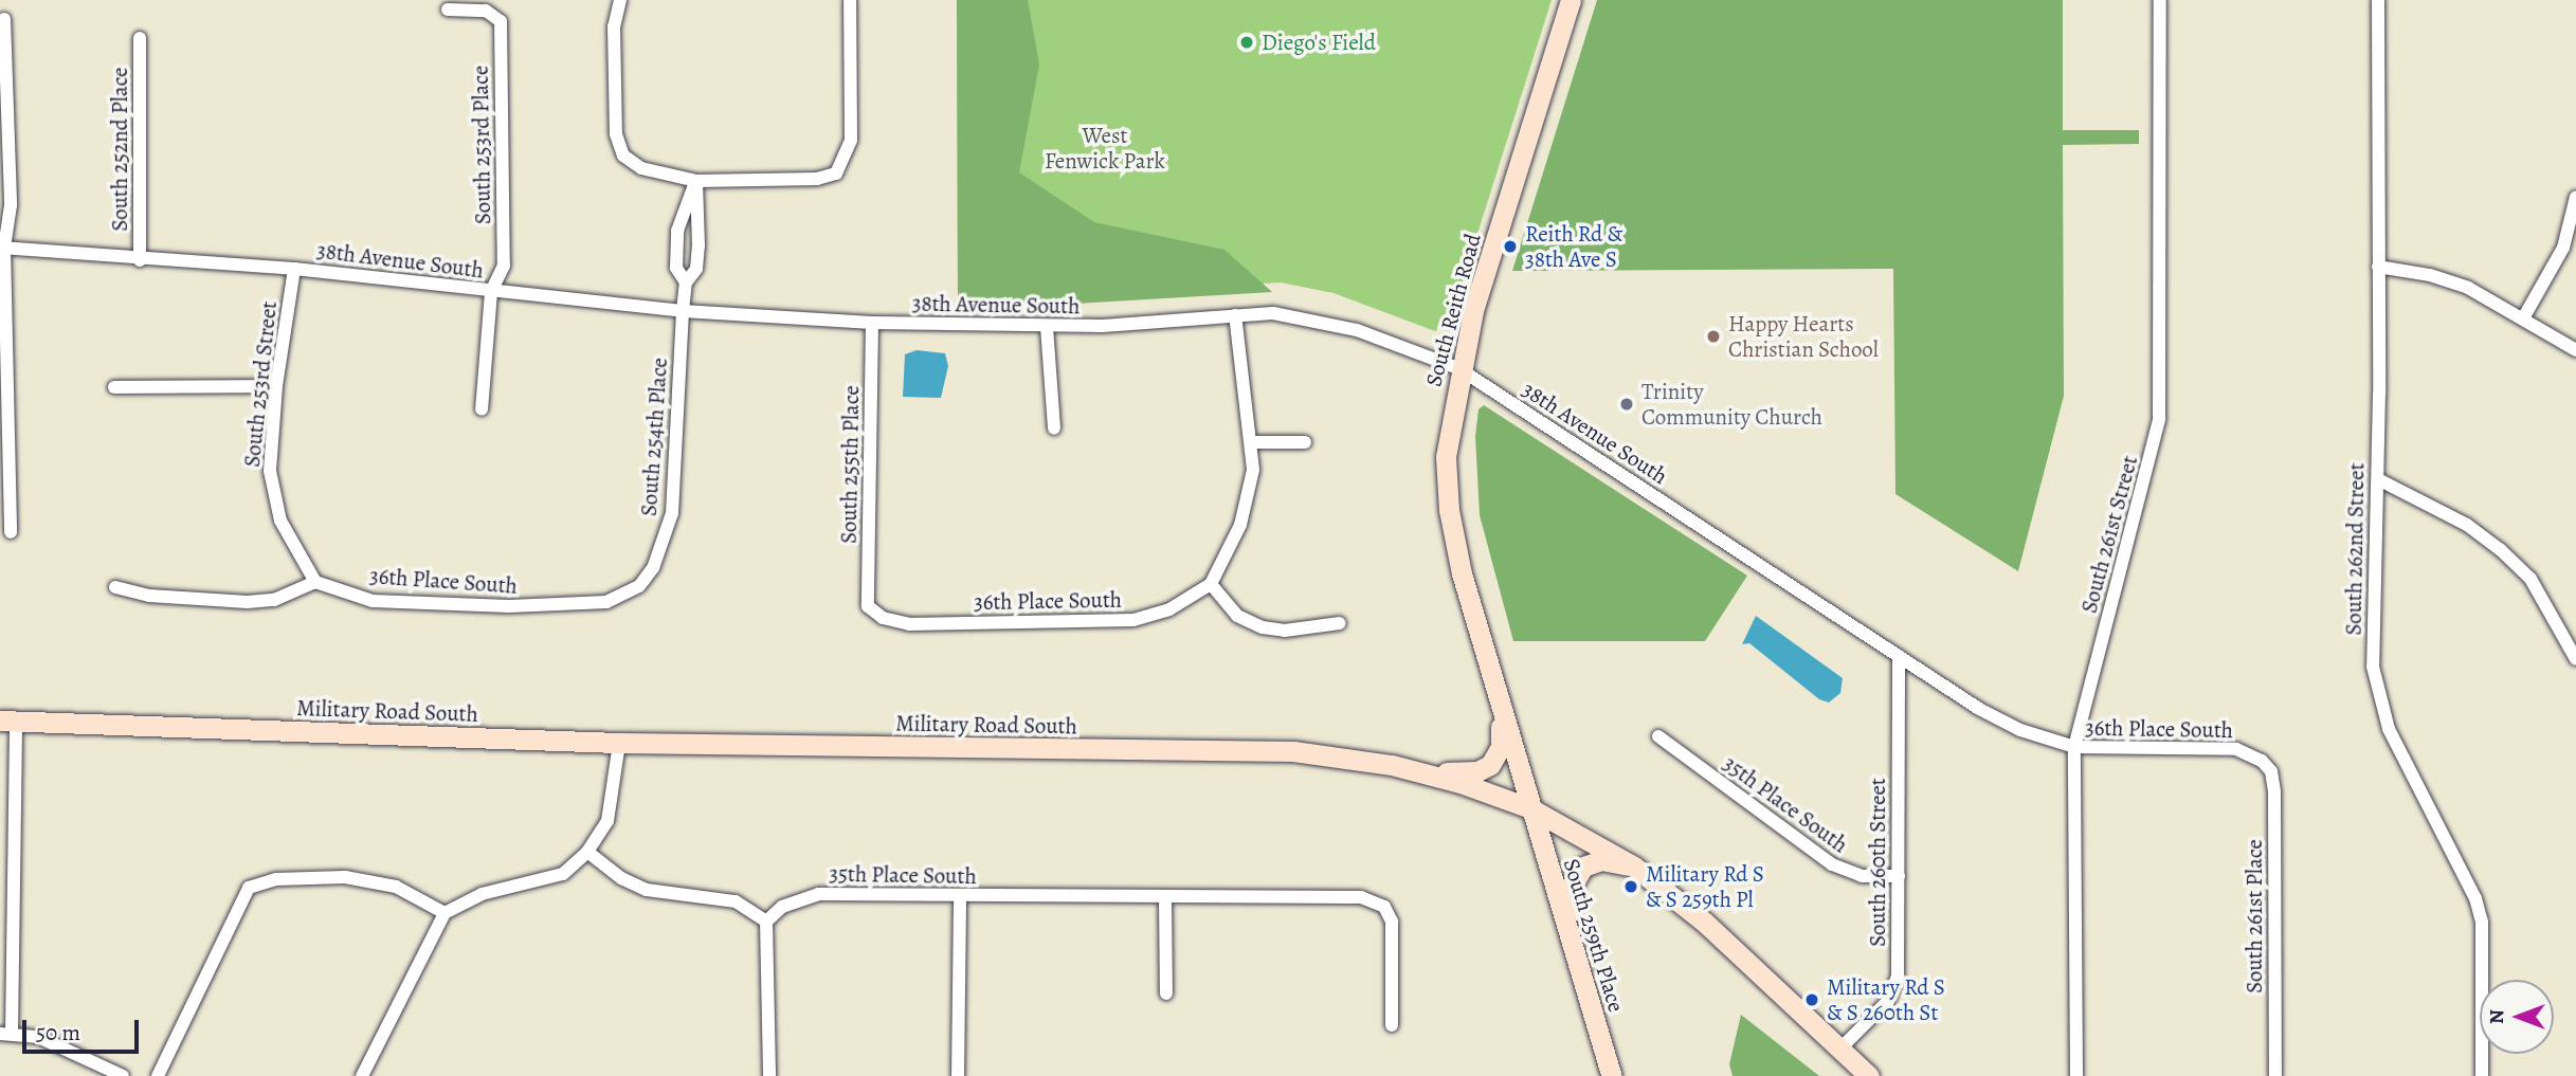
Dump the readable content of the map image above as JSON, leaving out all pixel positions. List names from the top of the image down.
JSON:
{
  "streets": {
    "main road": ["South Reith Road", "Military Road South", "South 259th Place"],
    "street": [
      "South 253rd Place",
      "South 252nd Place",
      "38th Avenue South",
      "South 253rd Street",
      "South 254th Place",
      "South 255th Place",
      "South 261st Street",
      "South 262nd Street",
      "36th Place South",
      "35th Place South",
      "South 260th Street",
      "South 261st Place"
    ]
  },
  "crossings": [
    ["South 253rd Place", "38th Avenue South"],
    ["South 252nd Place", "38th Avenue South"],
    ["38th Avenue South", "South Reith Road"],
    ["38th Avenue South", "South 253rd Street"],
    ["38th Avenue South", "South 254th Place"],
    ["38th Avenue South", "South 255th Place"],
    ["38th Avenue South", "36th Place South"],
    ["38th Avenue South", "South 260th Street"],
    ["South Reith Road", "Military Road South"],
    ["South Reith Road", "South 259th Place"],
    ["South 253rd Street", "36th Place South"],
    ["South 254th Place", "36th Place South"],
    ["South 255th Place", "36th Place South"],
    ["South 261st Street", "36th Place South"],
    ["36th Place South", "South 260th Street"],
    ["36th Place South", "South 261st Place"],
    ["Military Road South", "South 260th Street"],
    ["Military Road South", "South 259th Place"],
    ["35th Place South", "South 260th Street"]
  ],
  "parks": ["West Fenwick Park"],
  "places": [
    "Diego's Field",
    "Reith Rd & 38th Ave S",
    "Happy Hearts Christian School",
    "Trinity Community Church",
    "Military Rd S & S 259th Pl",
    "Military Rd S & S 260th St"
  ],
  "scale_bar": "50 m",
  "north": "left"
}
